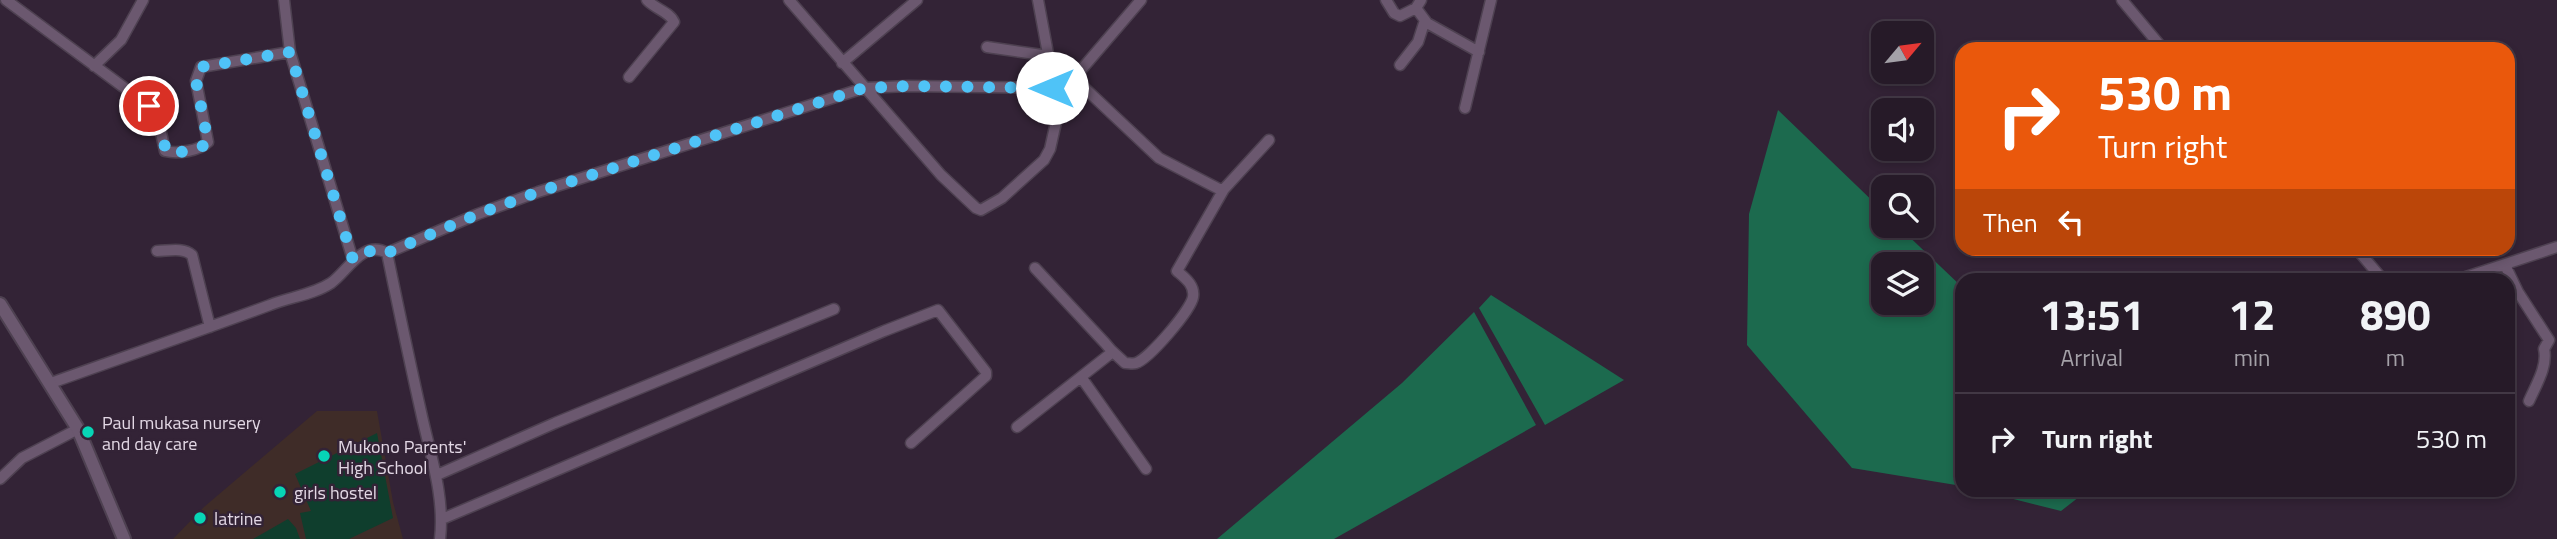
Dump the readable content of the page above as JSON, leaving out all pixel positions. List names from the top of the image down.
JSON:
{
  "places": [
    "Paul mukasa nursery and day care",
    "Mukono Parents' High School",
    "girls hostel",
    "latrine"
  ],
  "north": "top right",
  "page": {
    "turn": ["530 m", "Turn right"],
    "then": "Then",
    "eta": [
      "13:51",
      "Arrival",
      "12",
      "min",
      "890",
      "m"
    ],
    "list": [
      {
        "name": "Turn right",
        "value": "530 m"
      }
    ]
  }
}
